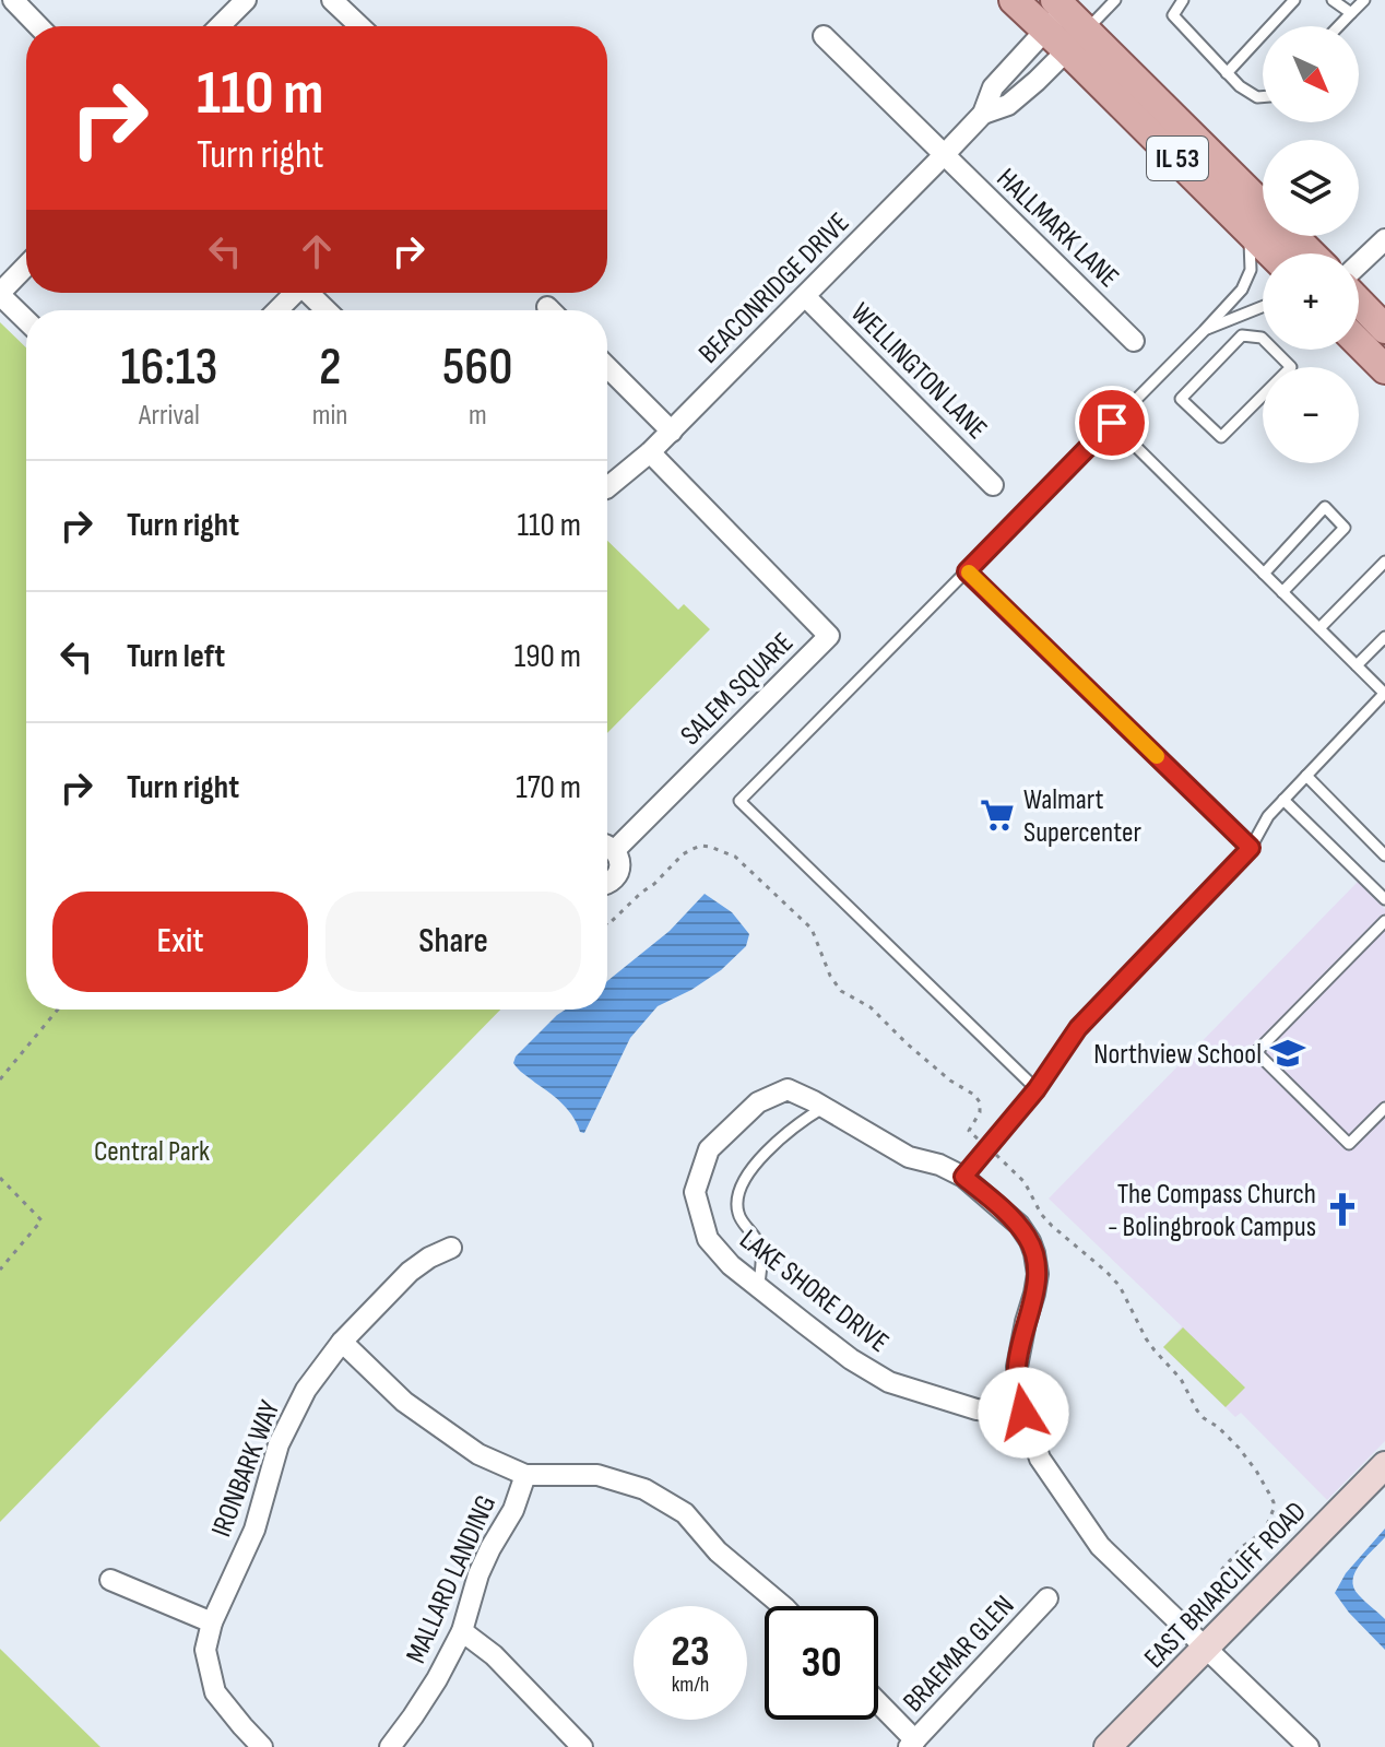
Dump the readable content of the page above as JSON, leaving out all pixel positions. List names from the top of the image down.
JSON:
{
  "streets": {
    "main road": ["IL 53"],
    "street": [
      "HALLMARK LANE",
      "BEACONRIDGE DRIVE",
      "WELLINGTON LANE",
      "SALEM SQUARE",
      "LAKE SHORE DRIVE",
      "IRONBARK WAY",
      "MALLARD LANDING",
      "EAST BRIARCLIFF ROAD",
      "BRAEMAR GLEN"
    ]
  },
  "crossings": [
    ["IL 53", "BEACONRIDGE DRIVE"],
    ["HALLMARK LANE", "BEACONRIDGE DRIVE"],
    ["BEACONRIDGE DRIVE", "WELLINGTON LANE"],
    ["BEACONRIDGE DRIVE", "SALEM SQUARE"],
    ["LAKE SHORE DRIVE", "EAST BRIARCLIFF ROAD"]
  ],
  "parks": ["Central Park"],
  "places": {
    "supermarket": ["Walmart Supercenter"],
    "school or university": ["Northview School"],
    "church": ["The Compass Church - Bolingbrook Campus"]
  },
  "north": "bottom right",
  "page": {
    "map_buttons": ["+", "−"],
    "turn": ["110 m", "Turn right"],
    "eta": [
      "16:13",
      "Arrival",
      "2",
      "min",
      "560",
      "m"
    ],
    "list": [
      {
        "name": "Turn right",
        "value": "110 m"
      },
      {
        "name": "Turn left",
        "value": "190 m"
      },
      {
        "name": "Turn right",
        "value": "170 m"
      }
    ],
    "buttons": ["Exit", "Share"],
    "speed": "23 km/h",
    "limit": "30"
  }
}
